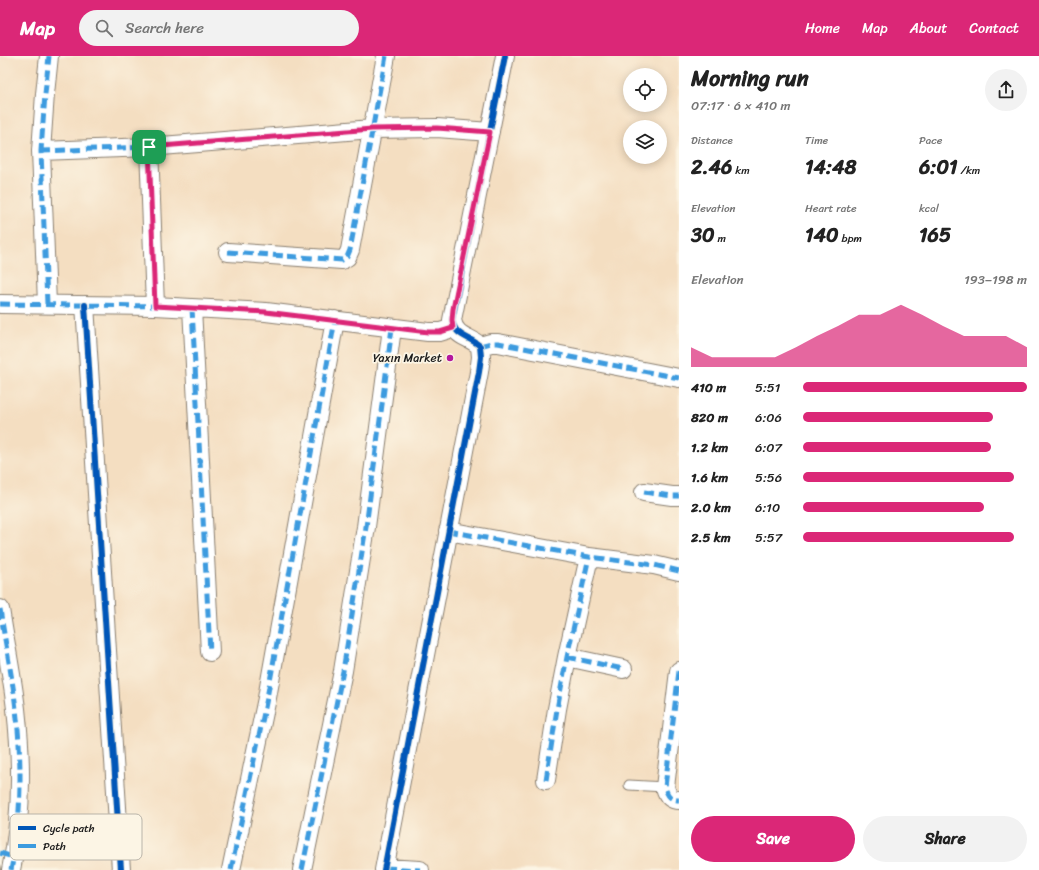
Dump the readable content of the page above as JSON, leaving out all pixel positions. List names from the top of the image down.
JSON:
{
  "places": ["Yaxın Market"],
  "legend": ["Cycle path", "Path"],
  "page": {
    "header": "Map",
    "search": "Search here",
    "nav": [
      "Home",
      "Map",
      "About",
      "Contact"
    ],
    "heading": ["Morning run", "07:17 · 6 × 410 m"],
    "stats": [
      ["Distance", "2.46 km"],
      ["Time", "14:48"],
      ["Pace", "6:01 /km"],
      ["Elevation", "30 m"],
      ["Heart rate", "140 bpm"],
      ["kcal", "165"]
    ],
    "chart": ["Elevation", "193–198 m"],
    "list": [
      {
        "name": "410 m",
        "note": "5:51"
      },
      {
        "name": "820 m",
        "note": "6:06"
      },
      {
        "name": "1.2 km",
        "note": "6:07"
      },
      {
        "name": "1.6 km",
        "note": "5:56"
      },
      {
        "name": "2.0 km",
        "note": "6:10"
      },
      {
        "name": "2.5 km",
        "note": "5:57"
      }
    ],
    "buttons": ["Save", "Share"]
  }
}
